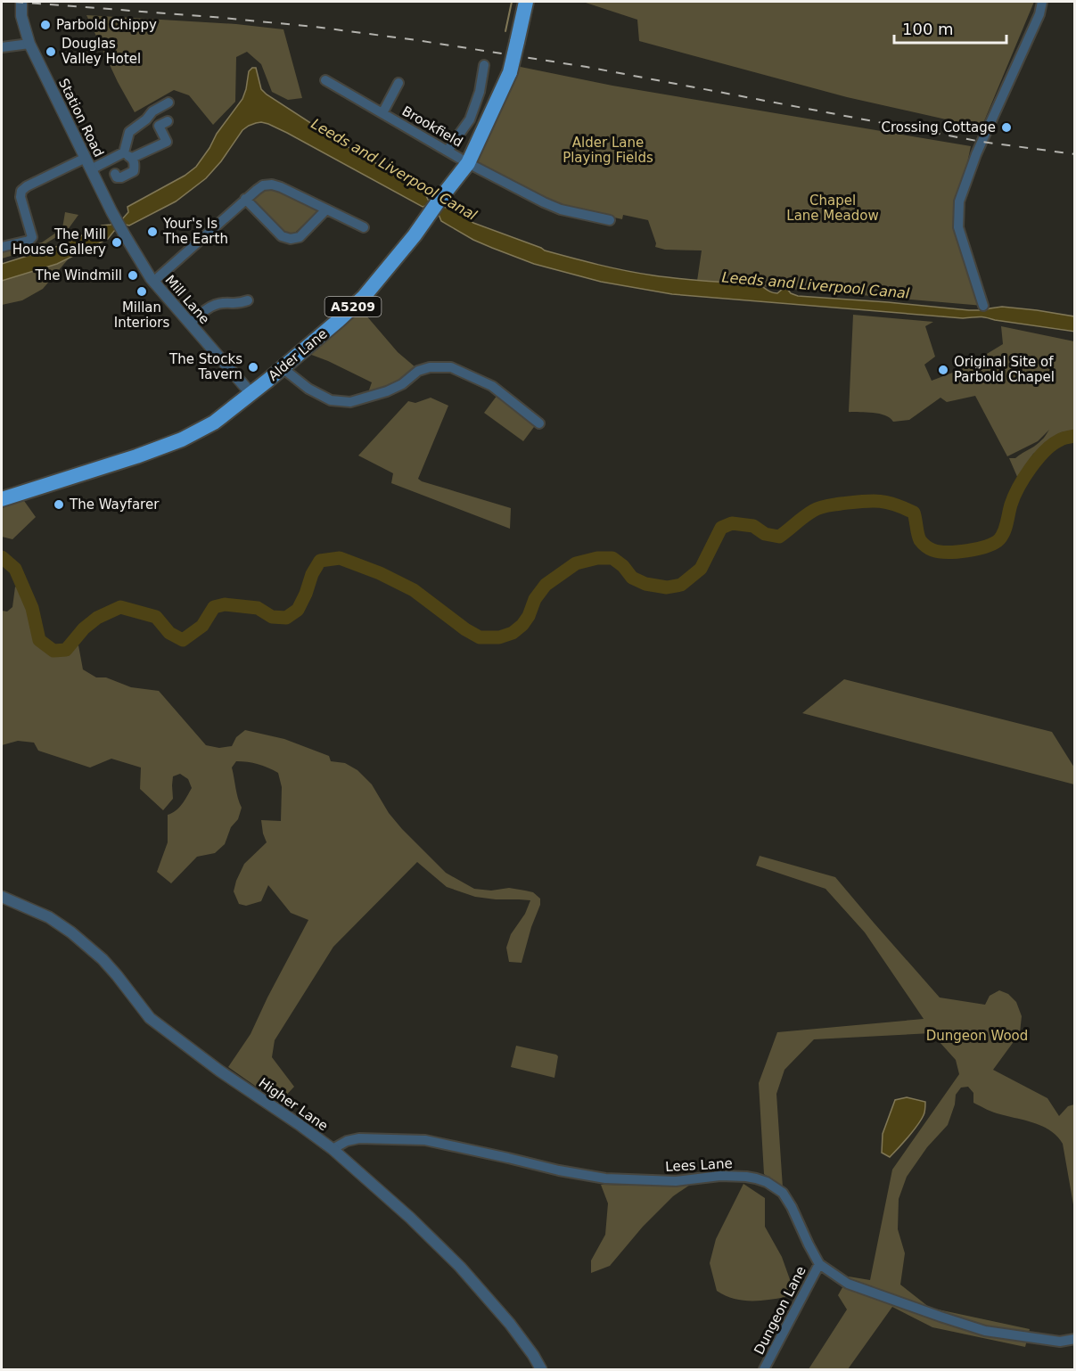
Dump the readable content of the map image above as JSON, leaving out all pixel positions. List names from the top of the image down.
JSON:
{
  "streets": {
    "highway": ["A5209", "Alder Lane"],
    "street": [
      "Station Road",
      "Brookfield",
      "Mill Lane",
      "Higher Lane",
      "Lees Lane",
      "Dungeon Lane"
    ]
  },
  "crossings": [
    ["Station Road", "Mill Lane"],
    ["Brookfield", "Alder Lane"],
    ["Mill Lane", "Alder Lane"],
    ["Higher Lane", "Lees Lane"],
    ["Lees Lane", "Dungeon Lane"]
  ],
  "water": ["Leeds and Liverpool Canal"],
  "parks": ["Alder Lane Playing Fields", "Chapel Lane Meadow", "Dungeon Wood"],
  "places": [
    "Parbold Chippy",
    "Douglas Valley Hotel",
    "Crossing Cottage",
    "Your's Is The Earth",
    "The Mill House Gallery",
    "The Windmill",
    "Millan Interiors",
    "The Stocks Tavern",
    "Original Site of Parbold Chapel",
    "The Wayfarer"
  ],
  "scale_bar": "100 m"
}
